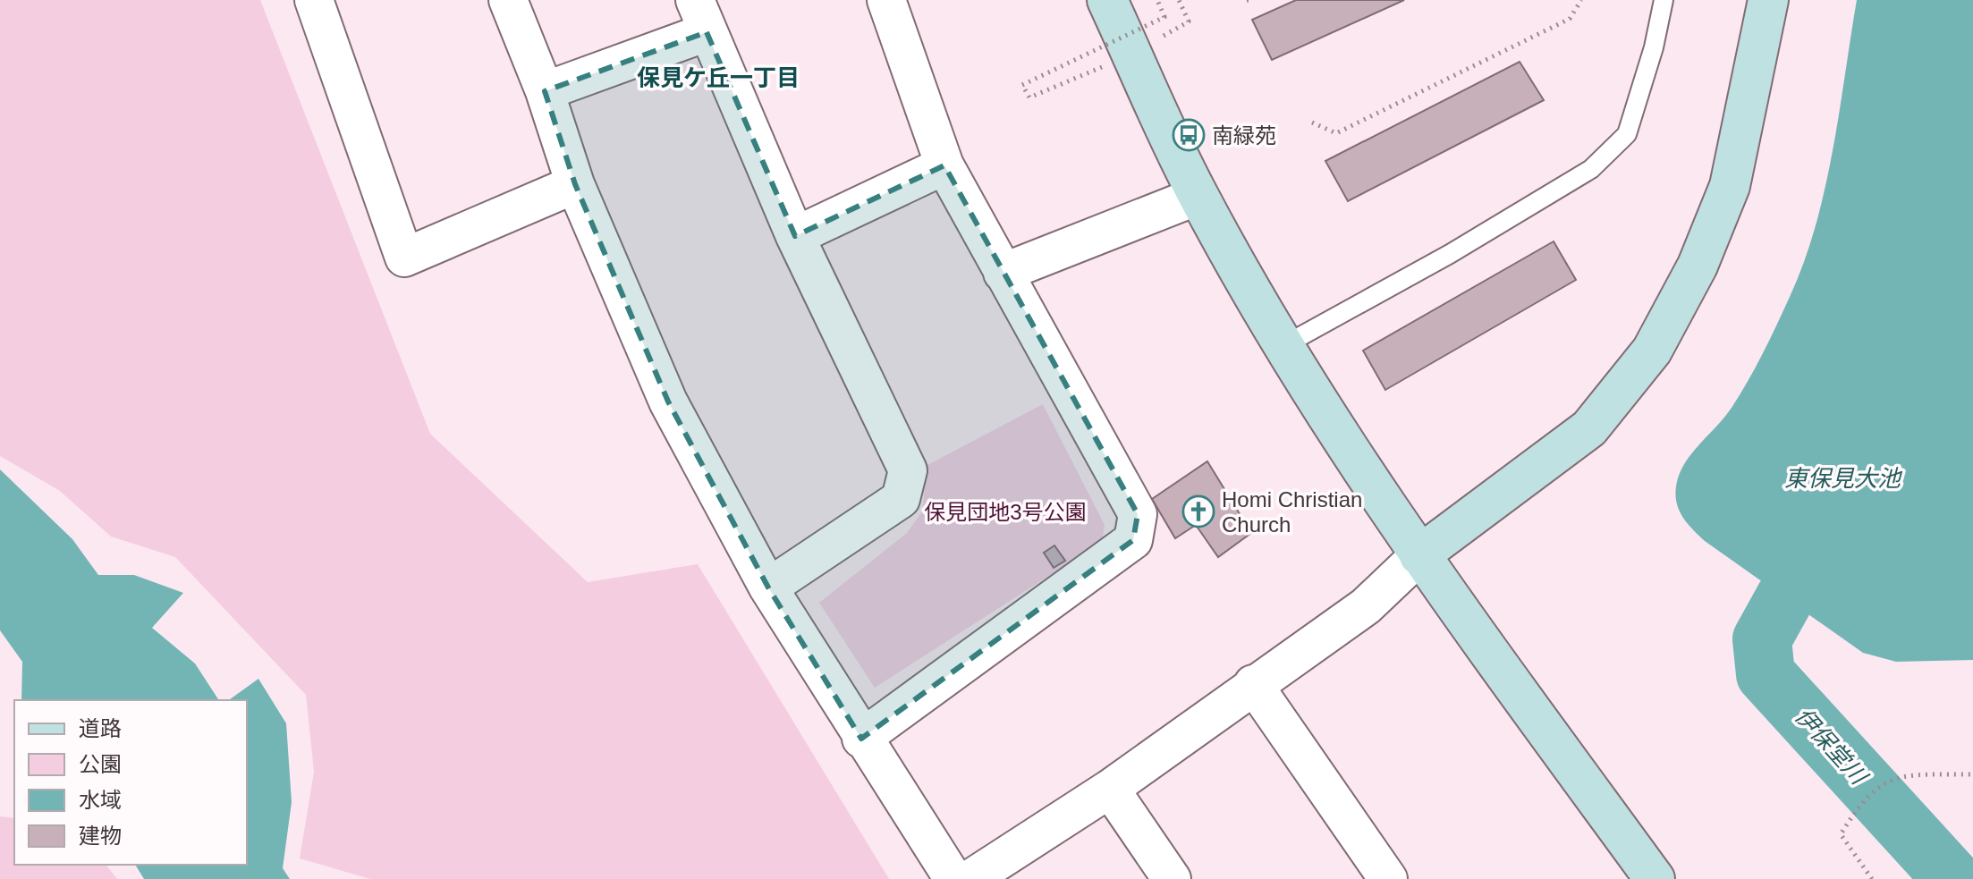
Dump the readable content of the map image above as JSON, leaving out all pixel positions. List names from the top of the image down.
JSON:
{
  "districts": ["保見ケ丘一丁目"],
  "water": ["東保見大池", "伊保堂川"],
  "parks": ["保見団地3号公園"],
  "places": {
    "bus stop": ["南緑苑"],
    "church": ["Homi Christian Church"]
  },
  "legend": [
    "道路",
    "公園",
    "水域",
    "建物"
  ]
}
